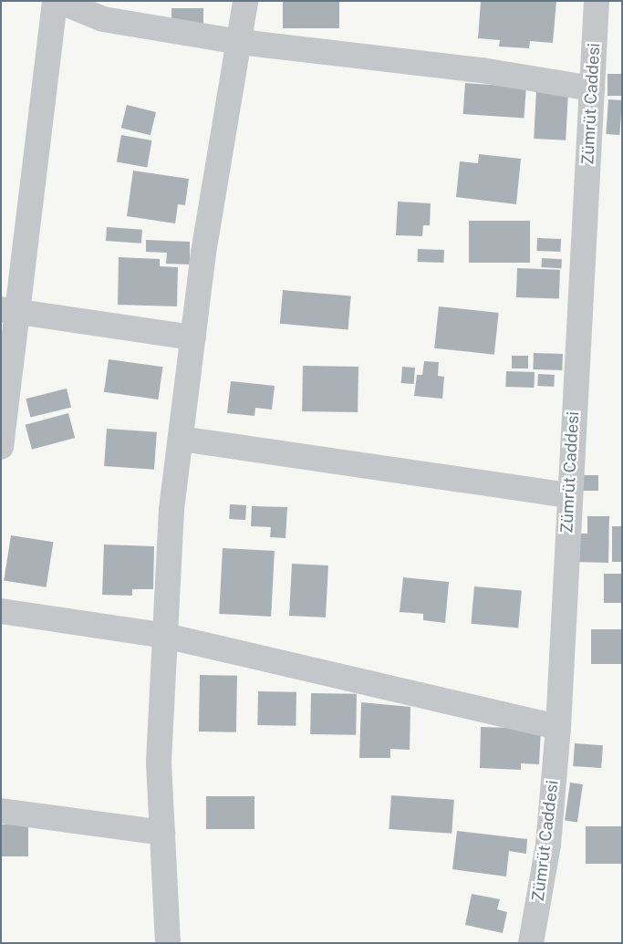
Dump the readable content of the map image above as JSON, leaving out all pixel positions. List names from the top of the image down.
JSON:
{
  "streets": {
    "street": ["Zümrüt Caddesi"]
  }
}
